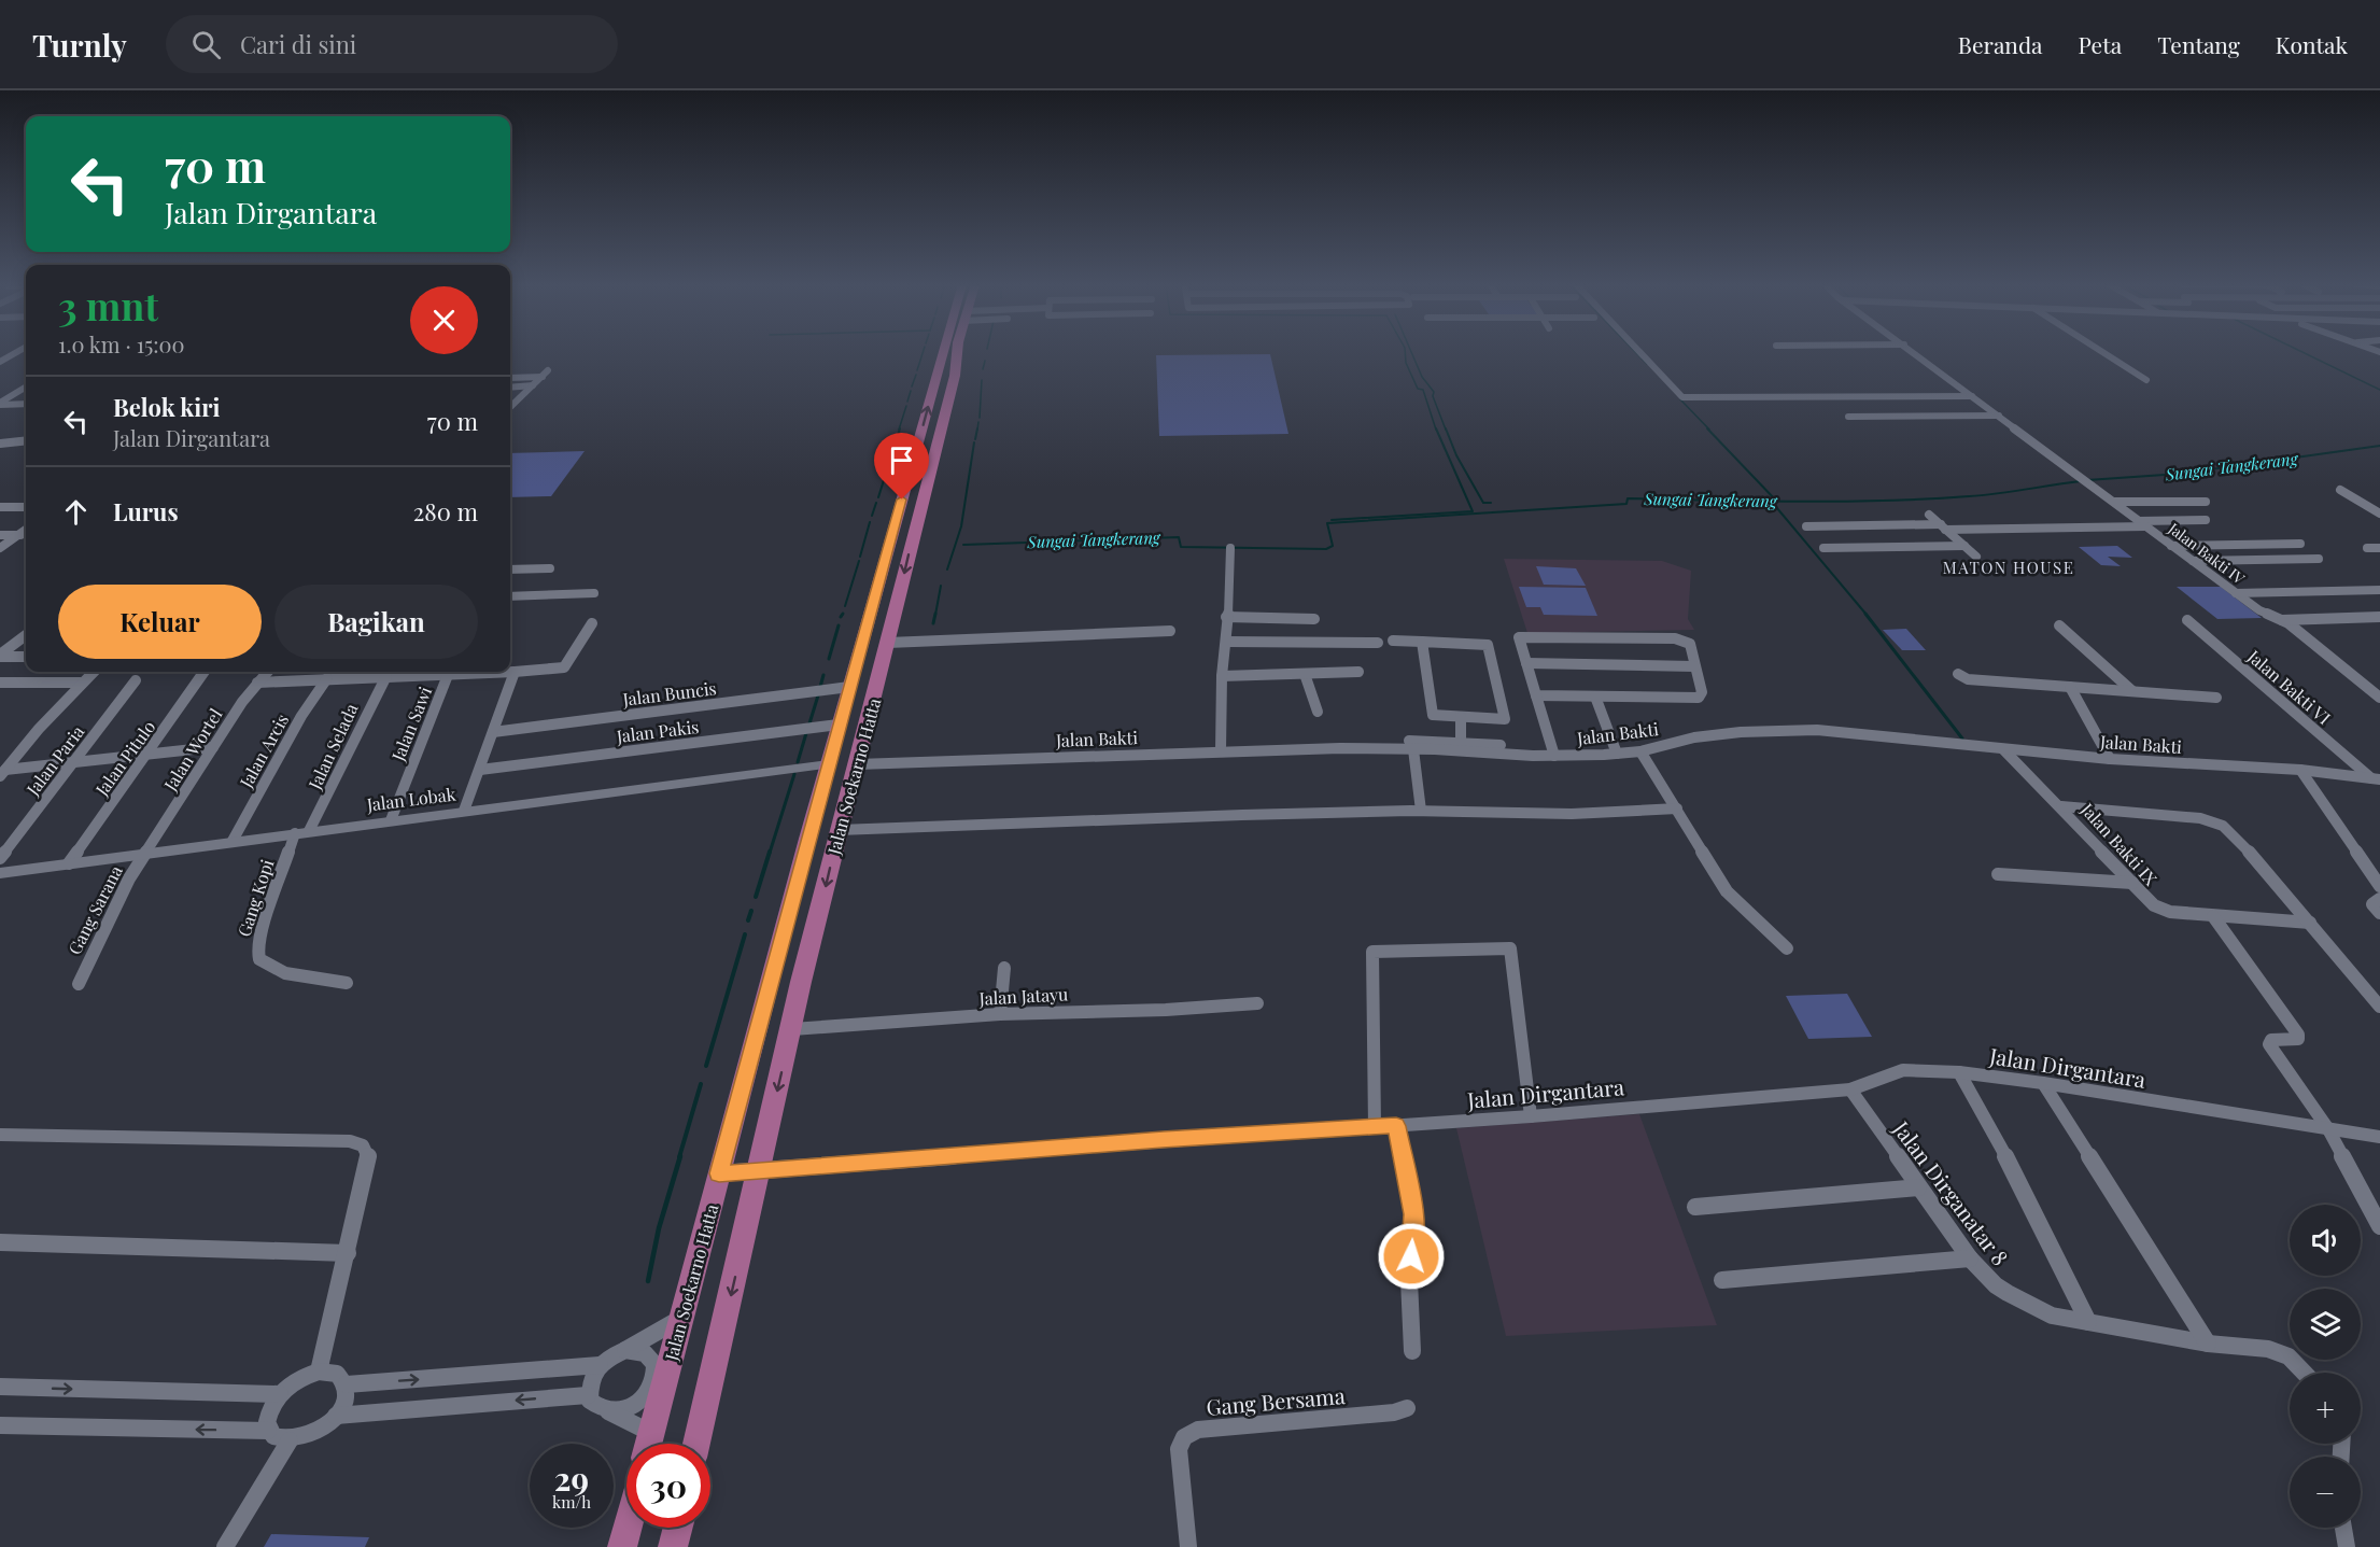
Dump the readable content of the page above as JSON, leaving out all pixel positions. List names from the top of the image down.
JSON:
{
  "streets": {
    "main road": ["Jalan Soekarno Hatta", "Jalan Lobak"],
    "street": [
      "Jalan Bakti IV",
      "Jalan Bakti VI",
      "Jalan Buncis",
      "Jalan Sawi",
      "Jalan Pakis",
      "Jalan Bakti",
      "Jalan Selada",
      "Jalan Wortel",
      "Jalan Arcis",
      "Jalan Pitulo",
      "Jalan Paria",
      "Jalan Bakti IX",
      "Gang Kopi",
      "Gang Sarana",
      "Jalan Jatayu",
      "Jalan Dirgantara",
      "Jalan Dirganatar 8",
      "Gang Bersama"
    ]
  },
  "crossings": [
    ["Jalan Bakti VI", "Jalan Bakti"],
    ["Jalan Buncis", "Jalan Soekarno Hatta"],
    ["Jalan Sawi", "Jalan Lobak"],
    ["Jalan Pakis", "Jalan Soekarno Hatta"],
    ["Jalan Bakti", "Jalan Soekarno Hatta"],
    ["Jalan Bakti", "Jalan Bakti IX"],
    ["Jalan Selada", "Jalan Lobak"],
    ["Jalan Selada", "Gang Kopi"],
    ["Jalan Wortel", "Jalan Lobak"],
    ["Jalan Wortel", "Gang Sarana"],
    ["Jalan Arcis", "Jalan Lobak"],
    ["Jalan Pitulo", "Jalan Lobak"],
    ["Jalan Soekarno Hatta", "Jalan Lobak"],
    ["Jalan Soekarno Hatta", "Jalan Jatayu"],
    ["Jalan Soekarno Hatta", "Jalan Dirgantara"],
    ["Jalan Lobak", "Gang Kopi"],
    ["Jalan Lobak", "Gang Sarana"],
    ["Jalan Dirgantara", "Jalan Dirganatar 8"]
  ],
  "districts": ["MATON HOUSE"],
  "water": ["Sungai Tangkerang"],
  "page": {
    "header": "Turnly",
    "search": "Cari di sini",
    "nav": [
      "Beranda",
      "Peta",
      "Tentang",
      "Kontak"
    ],
    "turn": ["70 m", "Jalan Dirgantara"],
    "heading": ["3 mnt", "1.0 km · 15:00"],
    "list": [
      {
        "name": "Belok kiri",
        "note": "Jalan Dirgantara",
        "value": "70 m"
      },
      {
        "name": "Lurus",
        "value": "280 m"
      }
    ],
    "buttons": ["Keluar", "Bagikan"],
    "map_buttons": ["+", "−"],
    "speed": "29 km/h",
    "limit": "30"
  }
}
